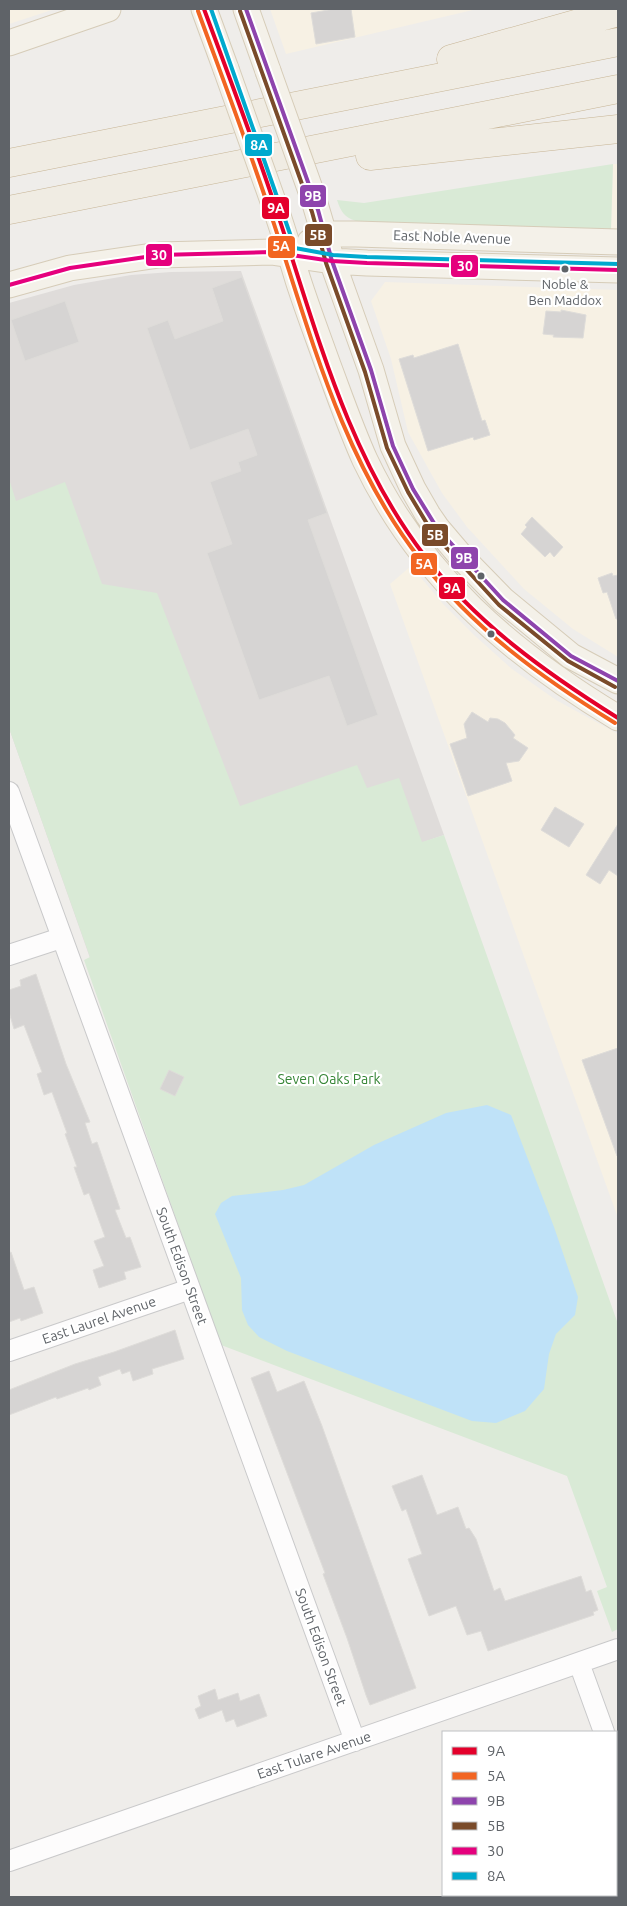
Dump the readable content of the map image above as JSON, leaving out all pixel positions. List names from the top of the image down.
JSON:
{
  "streets": {
    "main road": ["East Noble Avenue"],
    "street": ["South Edison Street", "East Laurel Avenue", "East Tulare Avenue"]
  },
  "crossings": [
    ["South Edison Street", "East Laurel Avenue"],
    ["South Edison Street", "East Tulare Avenue"]
  ],
  "parks": ["Seven Oaks Park"],
  "places": ["Noble & Ben Maddox"],
  "lines": [
    "transit line 9A",
    "transit line 9B",
    "transit line 8A",
    "transit line 5A",
    "transit line 5B",
    "transit line 30"
  ],
  "legend": [
    "9A",
    "5A",
    "9B",
    "5B",
    "30",
    "8A"
  ]
}
